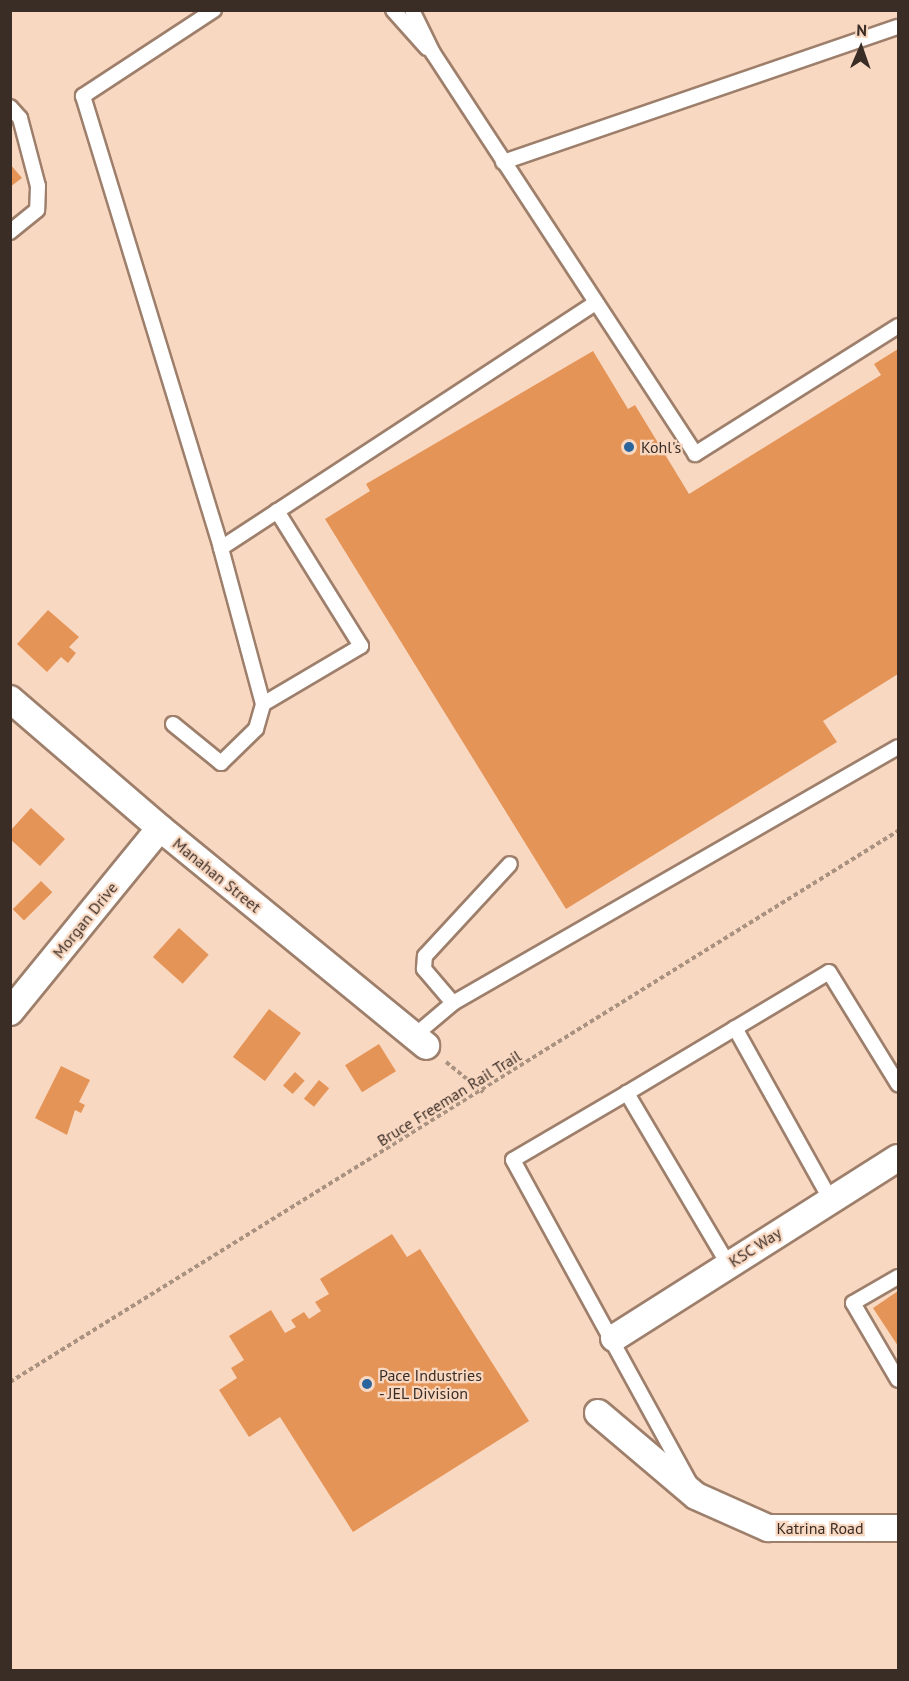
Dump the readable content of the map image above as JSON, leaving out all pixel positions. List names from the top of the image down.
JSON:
{
  "streets": {
    "street": [
      "Manahan Street",
      "Morgan Drive",
      "KSC Way",
      "Katrina Road"
    ],
    "path": ["Bruce Freeman Rail Trail"]
  },
  "crossings": [
    ["Manahan Street", "Morgan Drive"]
  ],
  "places": ["Kohl's", "Pace Industries - JEL Division"],
  "north": "top"
}
